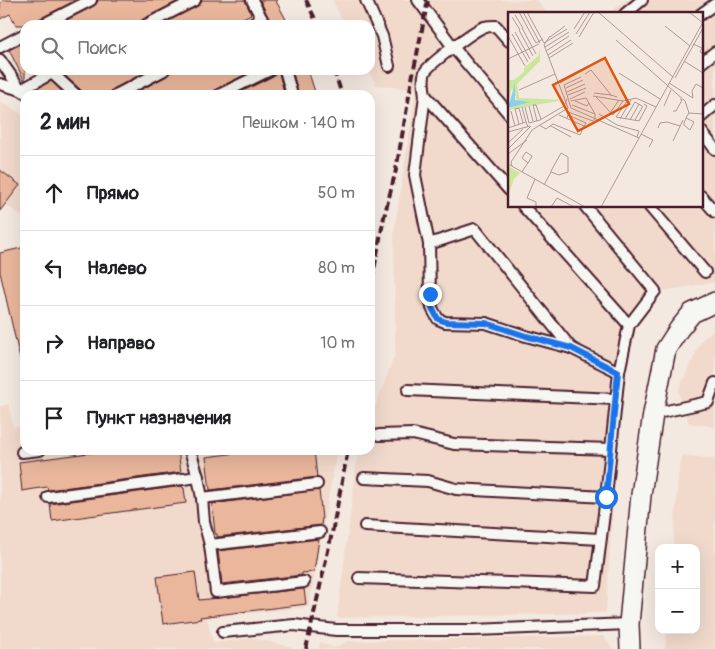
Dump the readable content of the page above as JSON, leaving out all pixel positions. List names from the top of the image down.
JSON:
{
  "page": {
    "search": "Поиск",
    "heading": ["2 мин", "Пешком · 140 m"],
    "list": [
      ["Прямо", "50 m"],
      ["Налево", "80 m"],
      ["Направо", "10 m"],
      "Пункт назначения"
    ],
    "map_buttons": ["+", "−"]
  }
}
